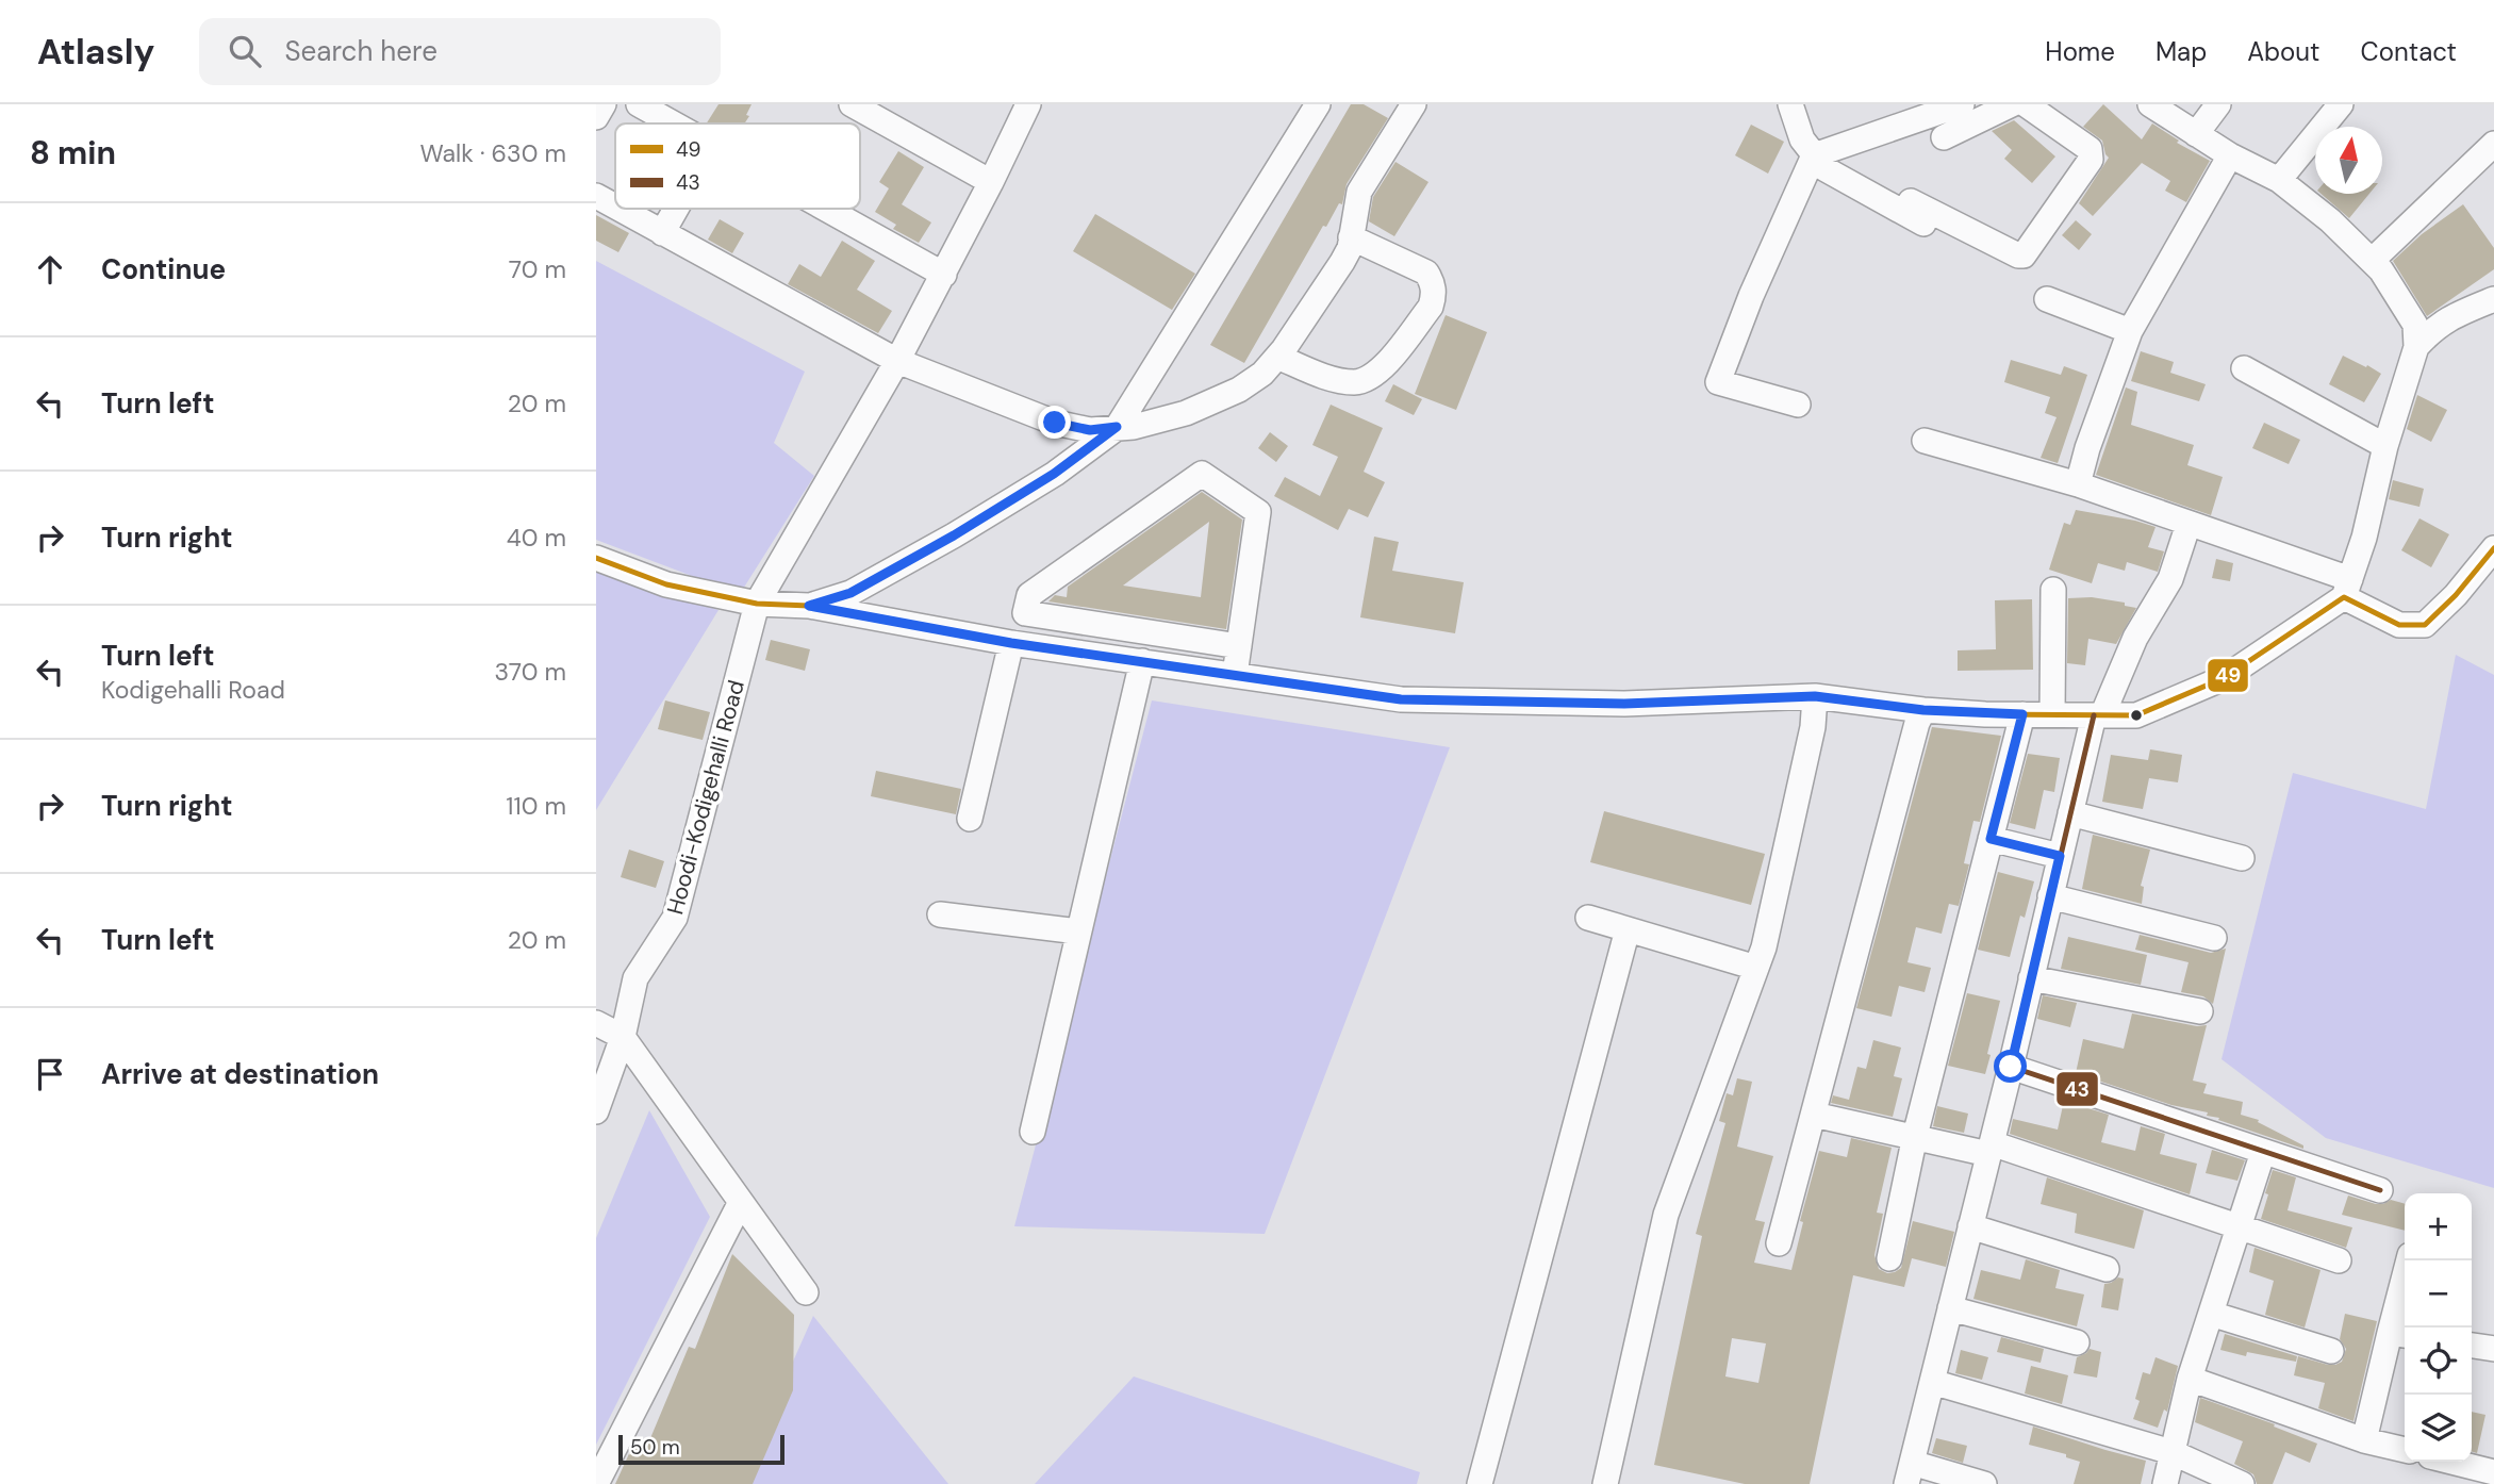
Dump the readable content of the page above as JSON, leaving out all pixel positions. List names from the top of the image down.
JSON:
{
  "streets": {
    "street": ["Hoodi-Kodigehalli Road"]
  },
  "lines": ["transit line 49", "transit line 43"],
  "legend": ["49", "43"],
  "scale_bar": "50 m",
  "north": "top",
  "page": {
    "header": "Atlasly",
    "search": "Search here",
    "nav": [
      "Home",
      "Map",
      "About",
      "Contact"
    ],
    "heading": ["8 min", "Walk · 630 m"],
    "list": [
      ["Continue", "70 m"],
      ["Turn left", "20 m"],
      ["Turn right", "40 m"],
      ["Turn left", "Kodigehalli Road", "370 m"],
      ["Turn right", "110 m"],
      ["Turn left", "20 m"],
      "Arrive at destination"
    ],
    "map_buttons": ["+", "−"],
    "scale": "50 m"
  }
}
